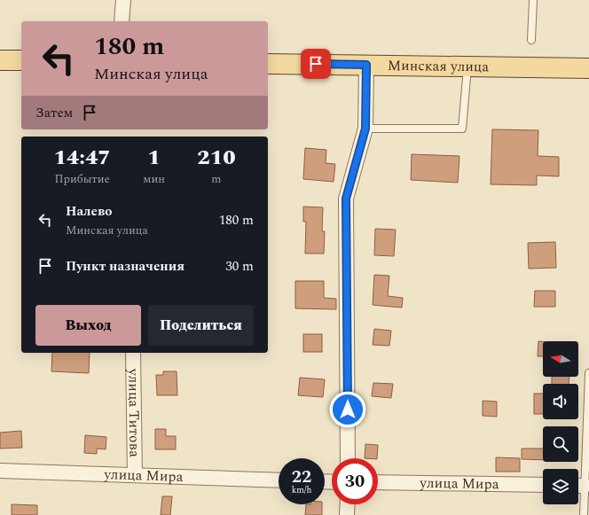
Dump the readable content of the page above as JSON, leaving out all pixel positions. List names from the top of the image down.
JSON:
{
  "streets": {
    "main road": ["Минская улица"],
    "street": ["улица Титова", "улица Мира"]
  },
  "crossings": [
    ["улица Титова", "улица Мира"]
  ],
  "north": "left",
  "page": {
    "turn": ["180 m", "Минская улица"],
    "then": "Затем",
    "eta": [
      "14:47",
      "Прибытие",
      "1",
      "мин",
      "210",
      "m"
    ],
    "list": [
      {
        "name": "Налево",
        "note": "Минская улица",
        "value": "180 m"
      },
      {
        "name": "Пункт назначения",
        "value": "30 m"
      }
    ],
    "buttons": ["Выход", "Поделиться"],
    "speed": "22 km/h",
    "limit": "30"
  }
}
